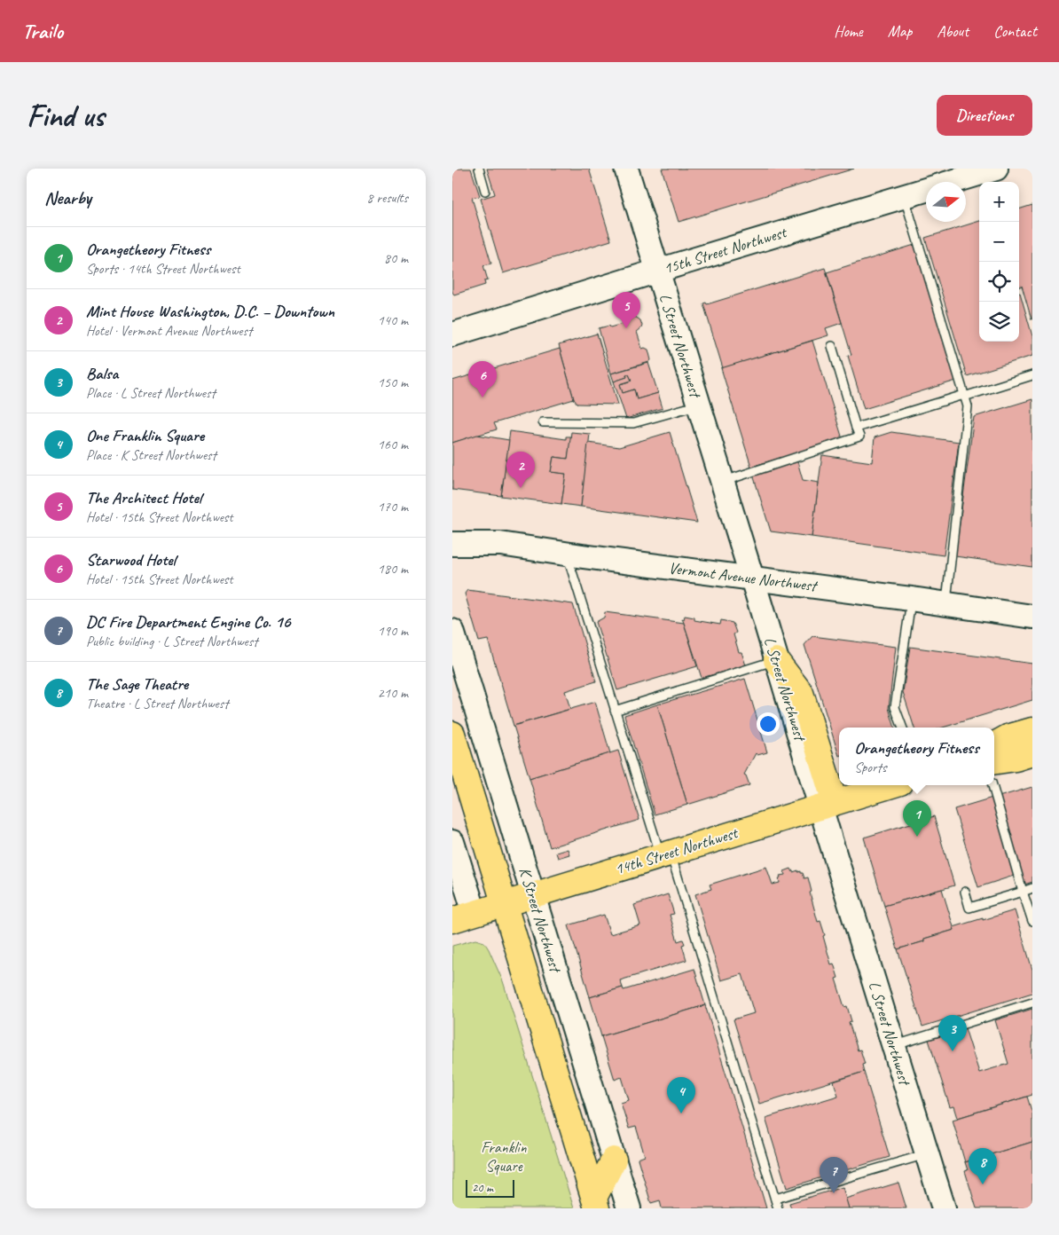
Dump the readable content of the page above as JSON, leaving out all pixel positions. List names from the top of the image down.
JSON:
{
  "streets": {
    "main road": [
      "15th Street Northwest",
      "L Street Northwest",
      "Vermont Avenue Northwest",
      "14th Street Northwest",
      "K Street Northwest"
    ]
  },
  "crossings": [
    ["15th Street Northwest", "L Street Northwest"],
    ["L Street Northwest", "Vermont Avenue Northwest"],
    ["L Street Northwest", "14th Street Northwest"],
    ["14th Street Northwest", "K Street Northwest"]
  ],
  "parks": ["Franklin Square"],
  "scale_bar": "20 m",
  "north": "right",
  "page": {
    "header": "Trailo",
    "nav": [
      "Home",
      "Map",
      "About",
      "Contact"
    ],
    "buttons": "Directions",
    "title": "Find us",
    "heading": ["Nearby", "8 results"],
    "map_buttons": ["+", "−"],
    "list": [
      {
        "mark": "1",
        "name": "Orangetheory Fitness",
        "note": "Sports · 14th Street Northwest",
        "value": "80 m"
      },
      {
        "mark": "2",
        "name": "Mint House Washington, D.C. – Downtown",
        "note": "Hotel · Vermont Avenue Northwest",
        "value": "140 m"
      },
      {
        "mark": "3",
        "name": "Balsa",
        "note": "Place · L Street Northwest",
        "value": "150 m"
      },
      {
        "mark": "4",
        "name": "One Franklin Square",
        "note": "Place · K Street Northwest",
        "value": "160 m"
      },
      {
        "mark": "5",
        "name": "The Architect Hotel",
        "note": "Hotel · 15th Street Northwest",
        "value": "170 m"
      },
      {
        "mark": "6",
        "name": "Starwood Hotel",
        "note": "Hotel · 15th Street Northwest",
        "value": "180 m"
      },
      {
        "mark": "7",
        "name": "DC Fire Department Engine Co. 16",
        "note": "Public building · L Street Northwest",
        "value": "190 m"
      },
      {
        "mark": "8",
        "name": "The Sage Theatre",
        "note": "Theatre · L Street Northwest",
        "value": "210 m"
      }
    ],
    "pins": [
      "5",
      "6",
      "2",
      "1",
      "3",
      "4",
      "8",
      "7"
    ],
    "popup": ["Orangetheory Fitness", "Sports"],
    "scale": "20 m"
  }
}
